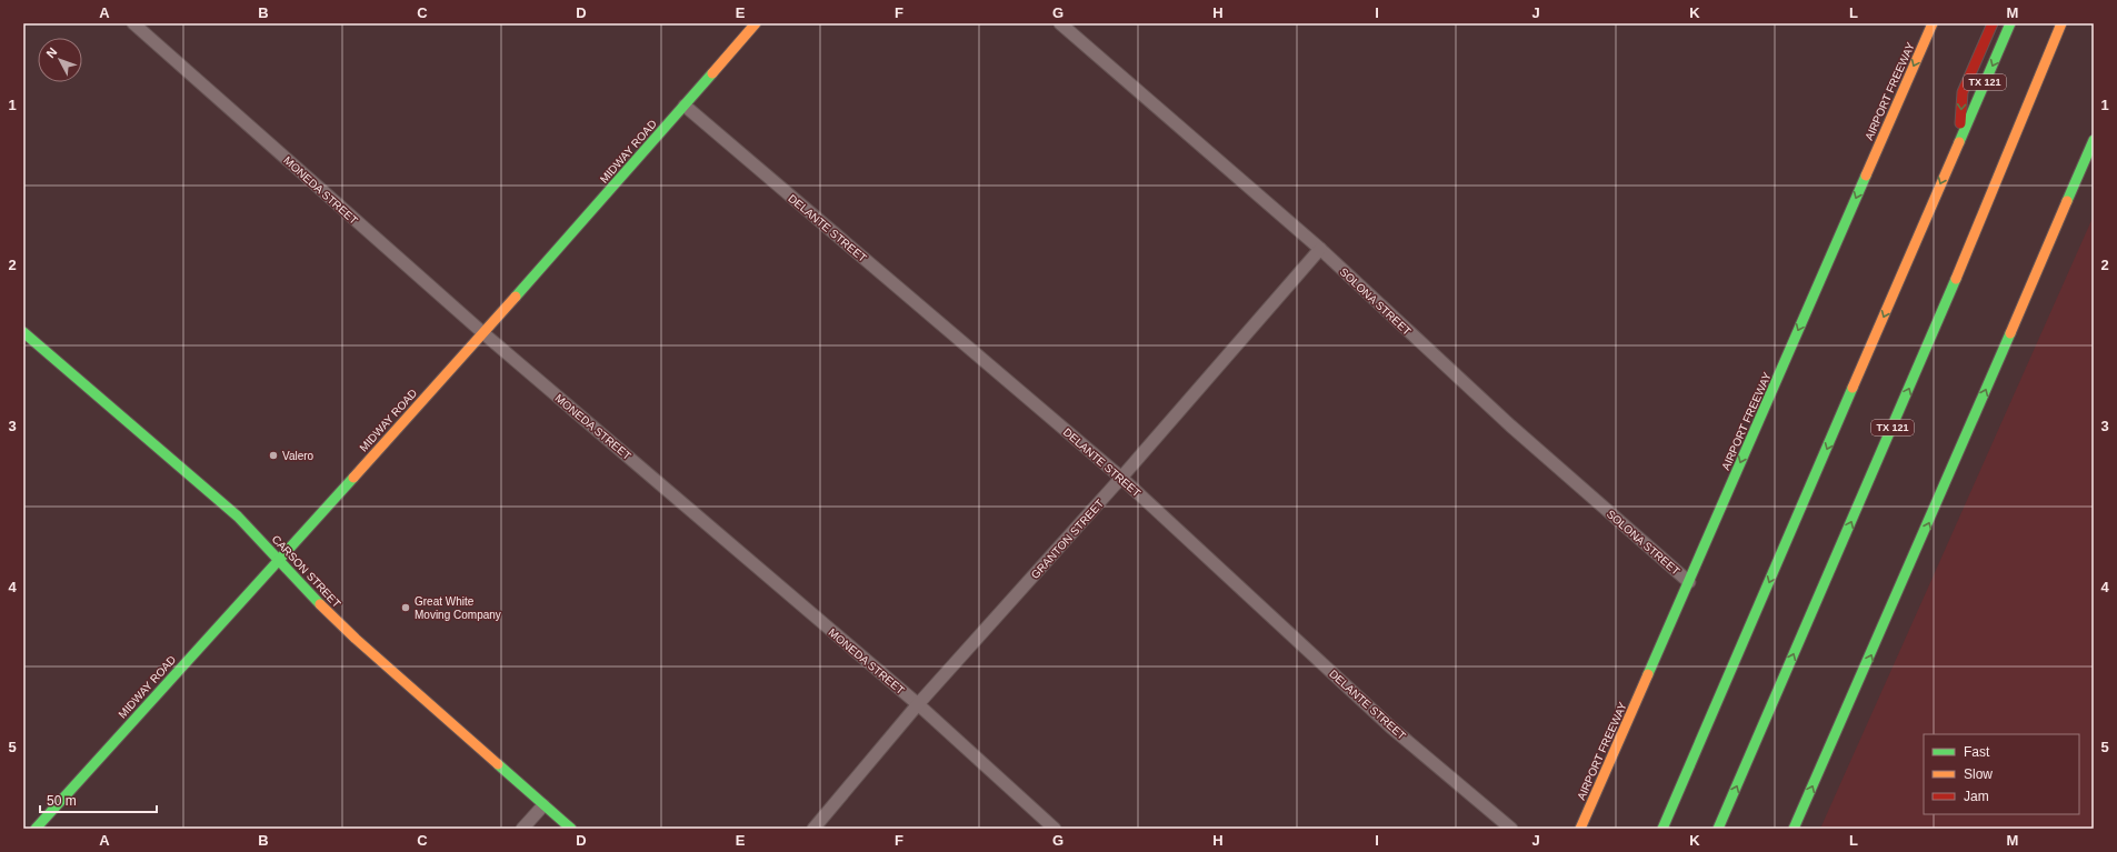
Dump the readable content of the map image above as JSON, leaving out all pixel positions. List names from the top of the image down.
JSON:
{
  "streets": {
    "main road": [
      "TX 121",
      "AIRPORT FREEWAY",
      "MIDWAY ROAD",
      "CARSON STREET"
    ],
    "street": [
      "MONEDA STREET",
      "DELANTE STREET",
      "SOLONA STREET",
      "GRANTON STREET"
    ]
  },
  "crossings": [
    ["AIRPORT FREEWAY", "SOLONA STREET"],
    ["MIDWAY ROAD", "MONEDA STREET"],
    ["MIDWAY ROAD", "DELANTE STREET"],
    ["MIDWAY ROAD", "CARSON STREET"],
    ["MONEDA STREET", "GRANTON STREET"],
    ["DELANTE STREET", "GRANTON STREET"],
    ["SOLONA STREET", "GRANTON STREET"]
  ],
  "places": ["Valero", "Great White Moving Company"],
  "legend": ["Fast", "Slow", "Jam"],
  "scale_bar": "50 m",
  "north": "top left",
  "grid": {
    "columns": [
      "A",
      "B",
      "C",
      "D",
      "E",
      "F",
      "G",
      "H",
      "I",
      "J",
      "K",
      "L",
      "M"
    ],
    "rows": [
      "1",
      "2",
      "3",
      "4",
      "5"
    ]
  }
}
